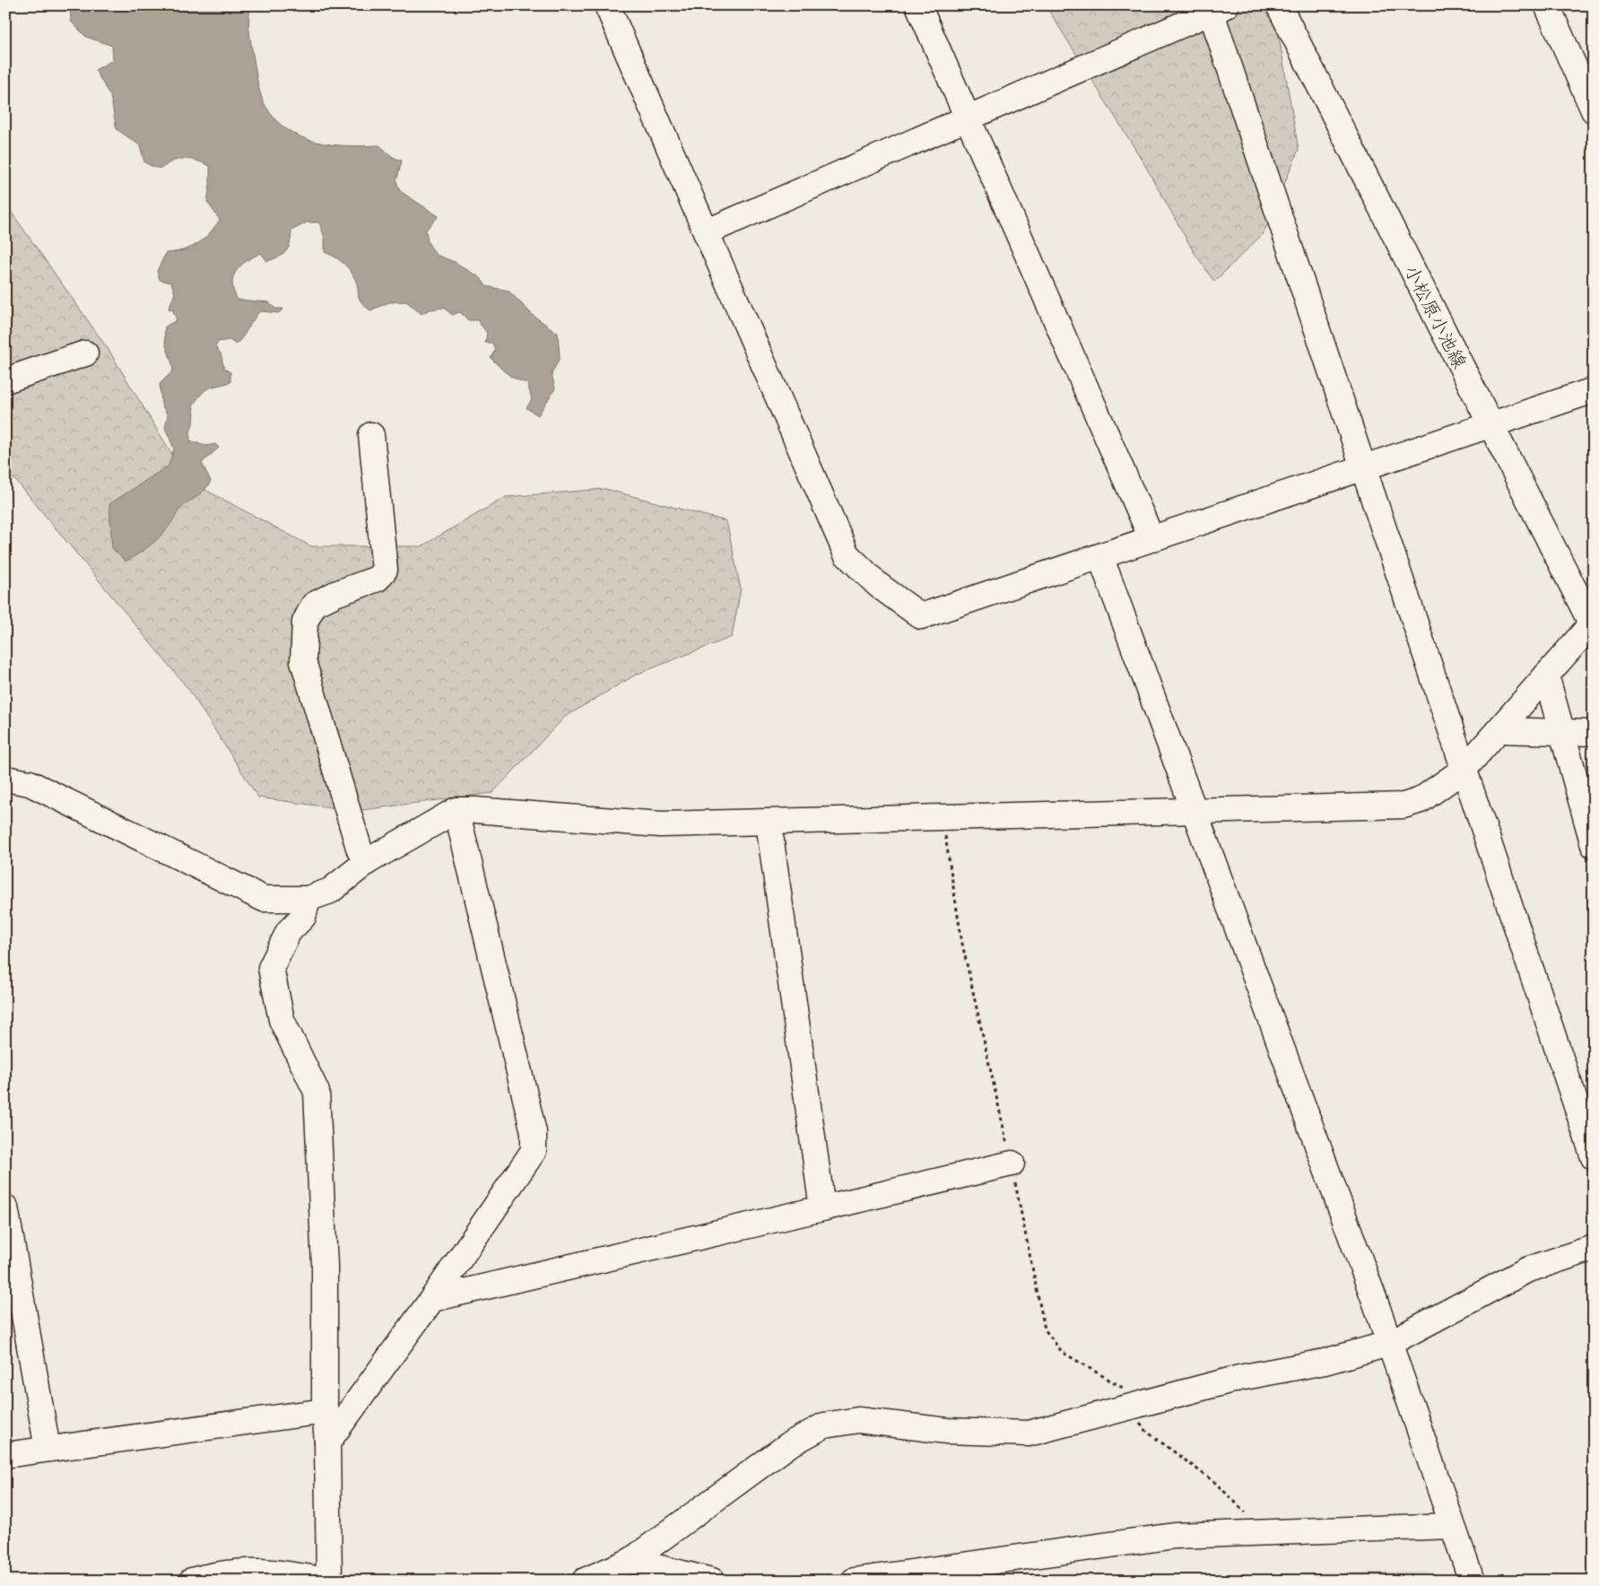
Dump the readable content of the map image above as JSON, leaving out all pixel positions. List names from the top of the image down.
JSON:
{
  "streets": {
    "street": ["小松原小池線"]
  }
}
